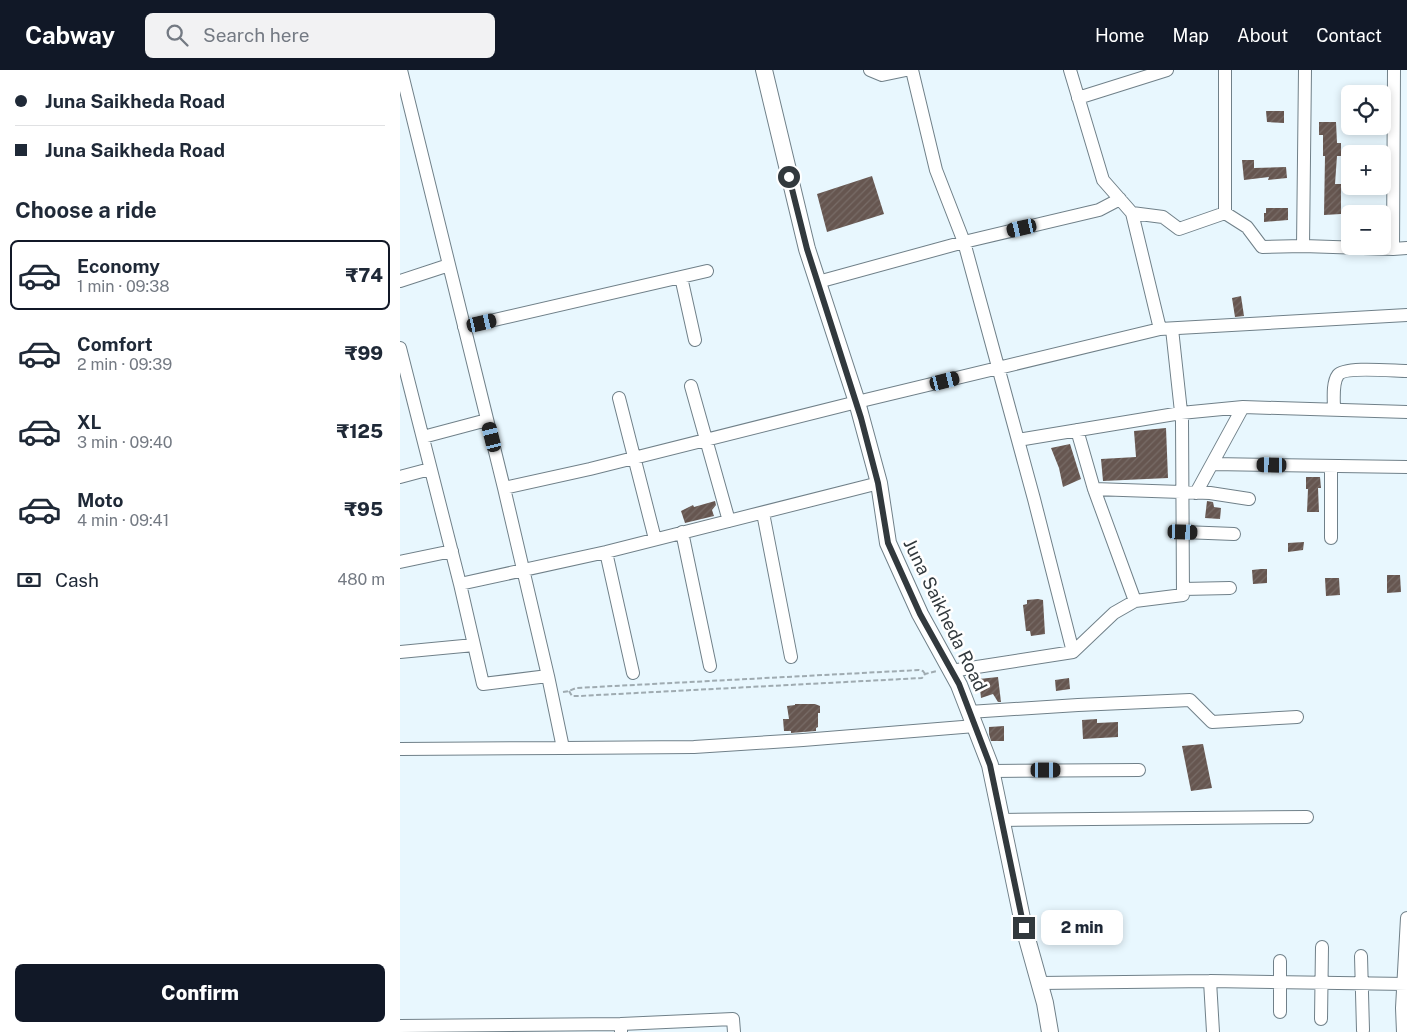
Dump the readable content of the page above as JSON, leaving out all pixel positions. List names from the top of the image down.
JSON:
{
  "streets": {
    "main road": ["Juna Saikheda Road"]
  },
  "page": {
    "header": "Cabway",
    "search": "Search here",
    "nav": [
      "Home",
      "Map",
      "About",
      "Contact"
    ],
    "banner": ["Juna Saikheda Road", "Juna Saikheda Road"],
    "map_buttons": ["+", "−"],
    "heading": "Choose a ride",
    "list": [
      {
        "name": "Economy",
        "note": "1 min · 09:38",
        "value": "₹74"
      },
      {
        "name": "Comfort",
        "note": "2 min · 09:39",
        "value": "₹99"
      },
      {
        "name": "XL",
        "note": "3 min · 09:40",
        "value": "₹125"
      },
      {
        "name": "Moto",
        "note": "4 min · 09:41",
        "value": "₹95"
      }
    ],
    "pay": ["Cash", "480 m"],
    "bubble": "2 min",
    "buttons": "Confirm"
  }
}
